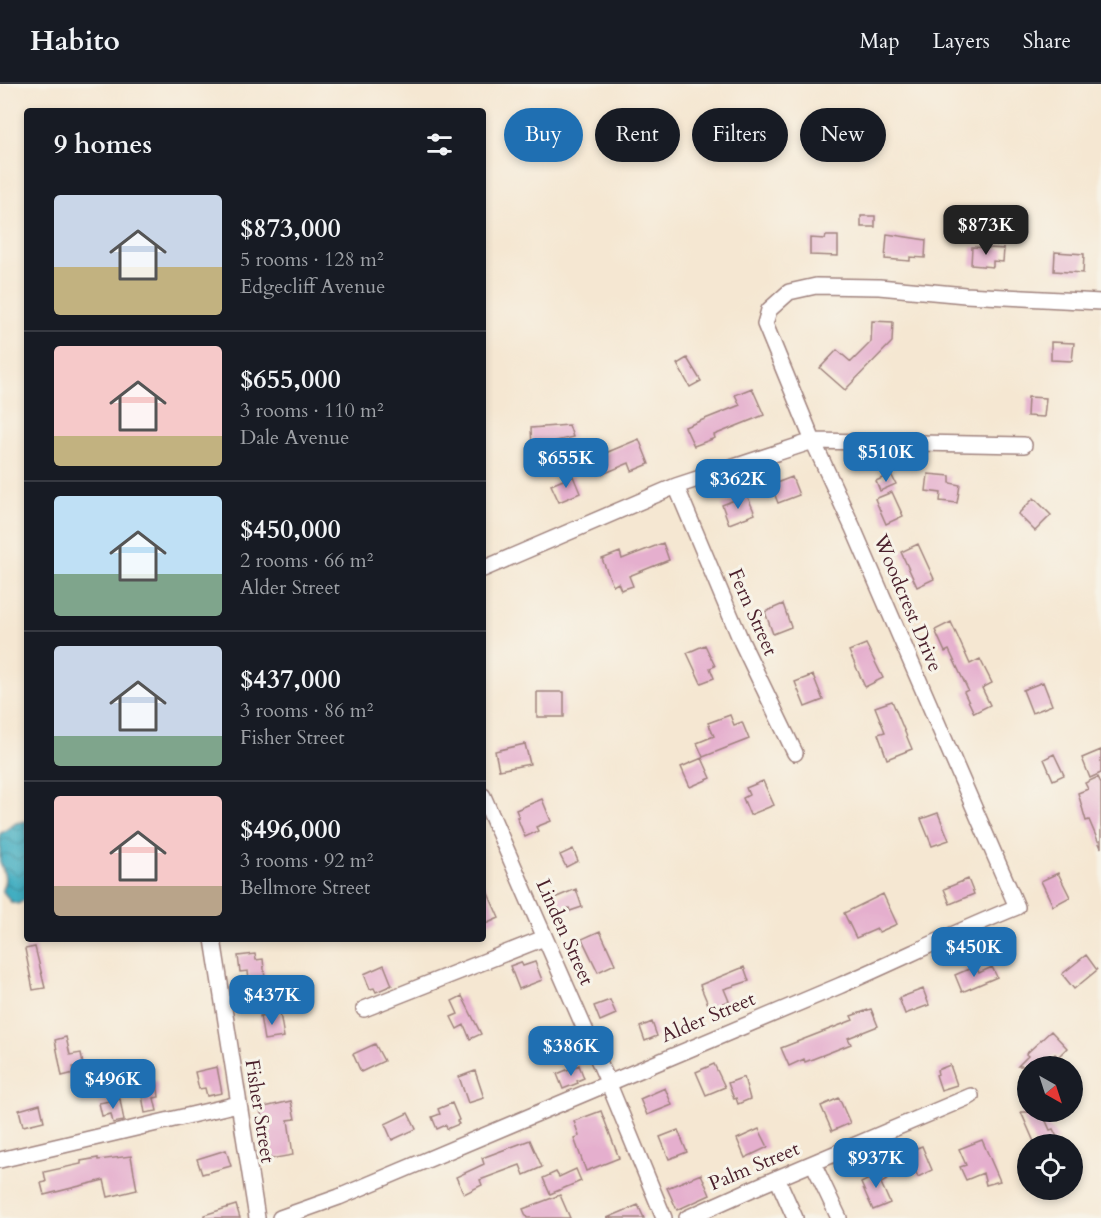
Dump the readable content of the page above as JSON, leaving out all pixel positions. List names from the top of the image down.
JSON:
{
  "streets": {
    "street": [
      "Woodcrest Drive",
      "Fern Street",
      "Linden Street",
      "Alder Street",
      "Fisher Street",
      "Palm Street"
    ]
  },
  "crossings": [
    ["Woodcrest Drive", "Alder Street"],
    ["Linden Street", "Alder Street"]
  ],
  "north": "bottom right",
  "page": {
    "header": "Habito",
    "nav": ["Map", "Layers", "Share"],
    "chip": [
      "Buy",
      "Rent",
      "Filters",
      "New"
    ],
    "heading": "9 homes",
    "list": [
      {
        "name": "$873,000",
        "note": "5 rooms · 128 m² · Edgecliff Avenue"
      },
      {
        "name": "$655,000",
        "note": "3 rooms · 110 m² · Dale Avenue"
      },
      {
        "name": "$450,000",
        "note": "2 rooms · 66 m² · Alder Street"
      },
      {
        "name": "$437,000",
        "note": "3 rooms · 86 m² · Fisher Street"
      },
      {
        "name": "$496,000",
        "note": "3 rooms · 92 m² · Bellmore Street"
      }
    ],
    "price": [
      "$873K",
      "$510K",
      "$655K",
      "$362K",
      "$450K",
      "$437K",
      "$386K",
      "$496K",
      "$937K"
    ]
  }
}
